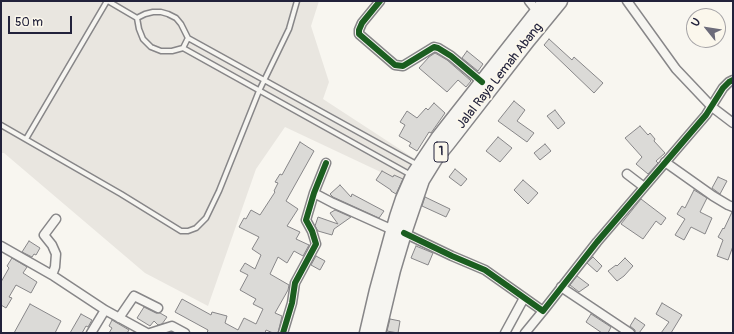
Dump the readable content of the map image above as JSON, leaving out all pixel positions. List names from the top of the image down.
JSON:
{
  "streets": {
    "highway": ["Jalal Raya Lemah Abang", "1"]
  },
  "scale_bar": "50 m",
  "north": "top left"
}
